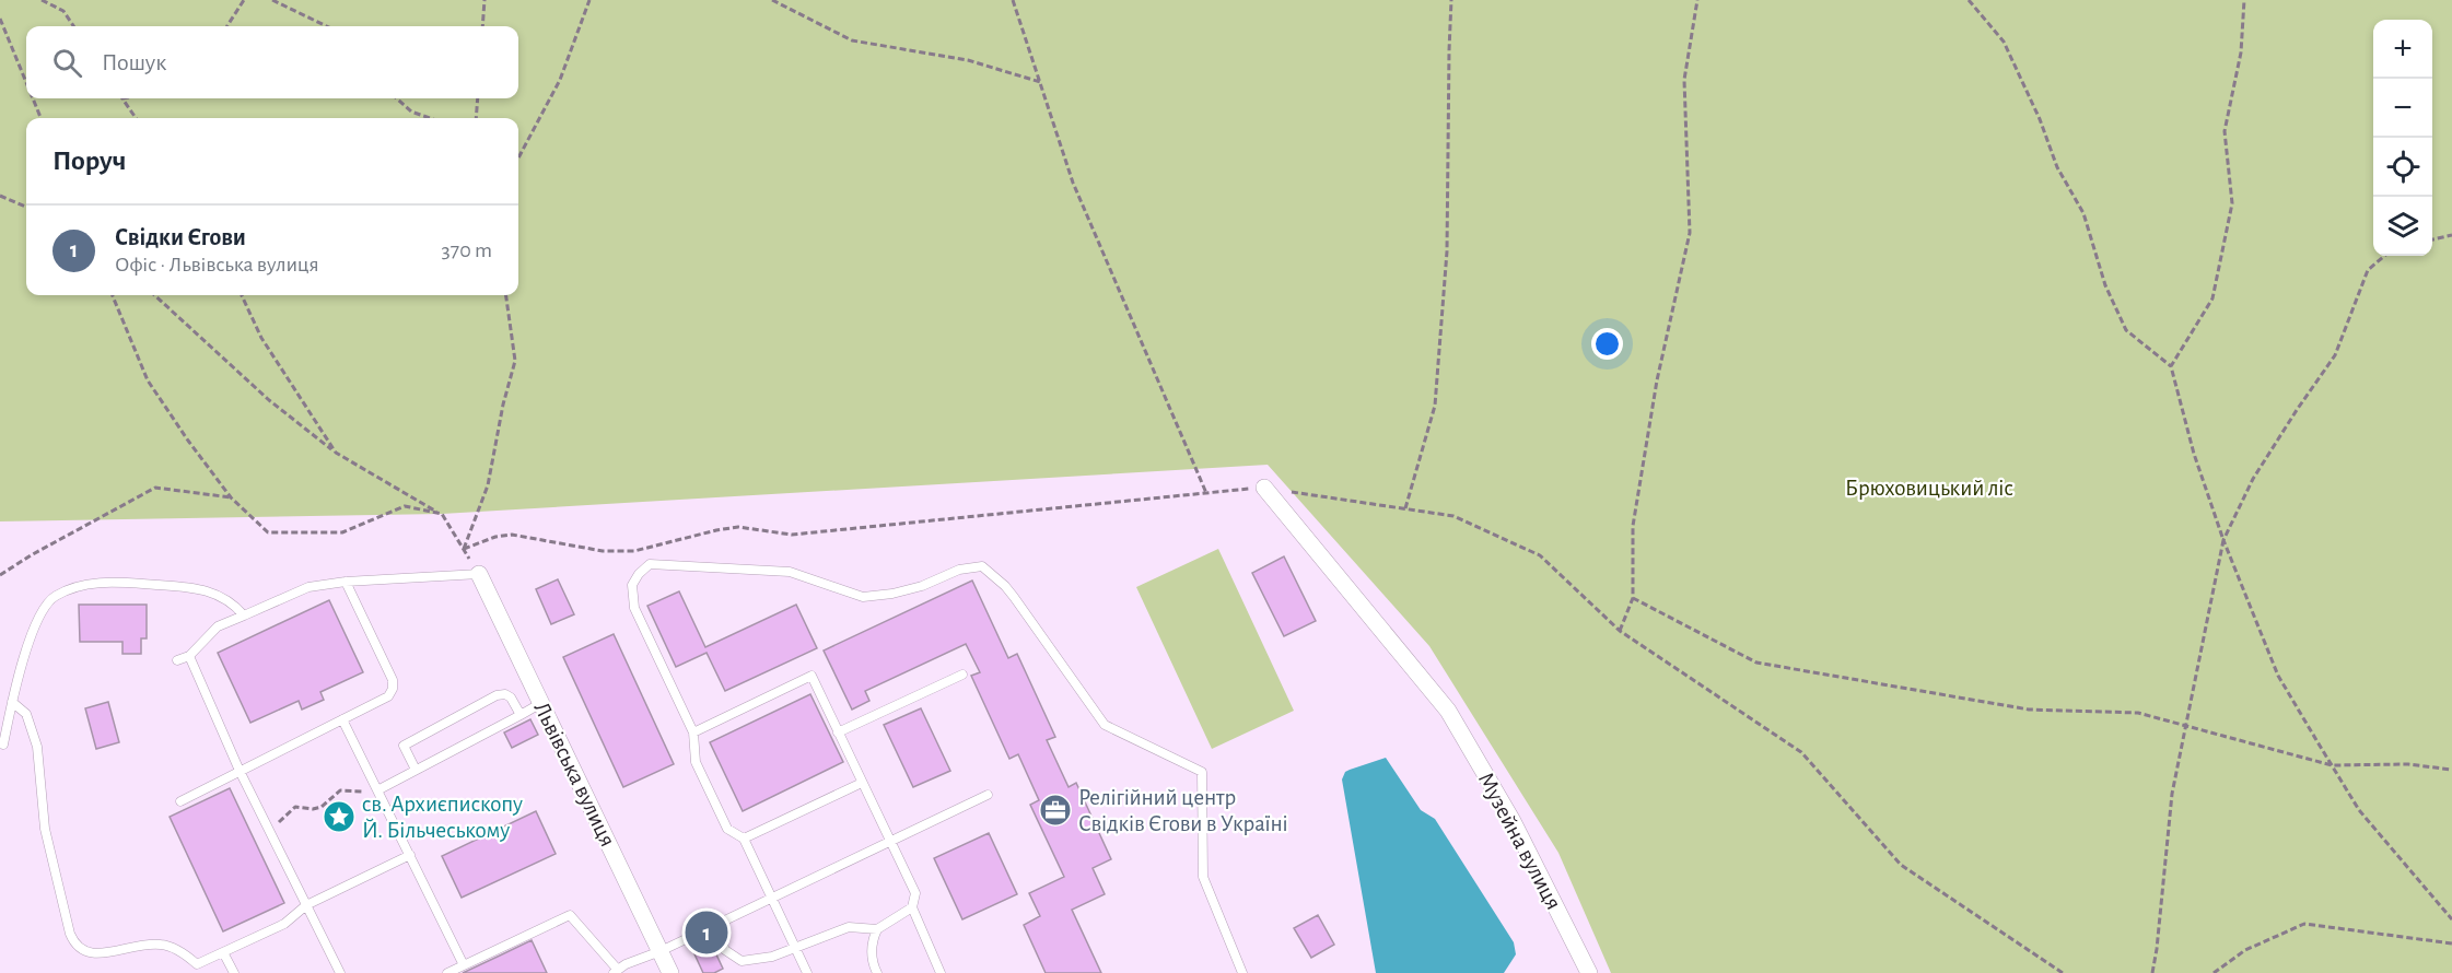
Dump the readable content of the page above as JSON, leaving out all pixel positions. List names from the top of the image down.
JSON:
{
  "streets": {
    "street": ["Львівська вулиця", "Музейна вулиця"]
  },
  "parks": ["Брюховицький ліс"],
  "places": {
    "office": ["Релігійний центр Свідків Єгови в Україні"],
    "place": ["св. Архиєпископу Й. Більчеському"]
  },
  "page": {
    "map_buttons": ["+", "−"],
    "search": "Пошук",
    "heading": "Поруч",
    "list": [
      {
        "mark": "1",
        "name": "Свідки Єгови",
        "note": "Офіс · Львівська вулиця",
        "value": "370 m"
      }
    ],
    "pins": "1"
  }
}
